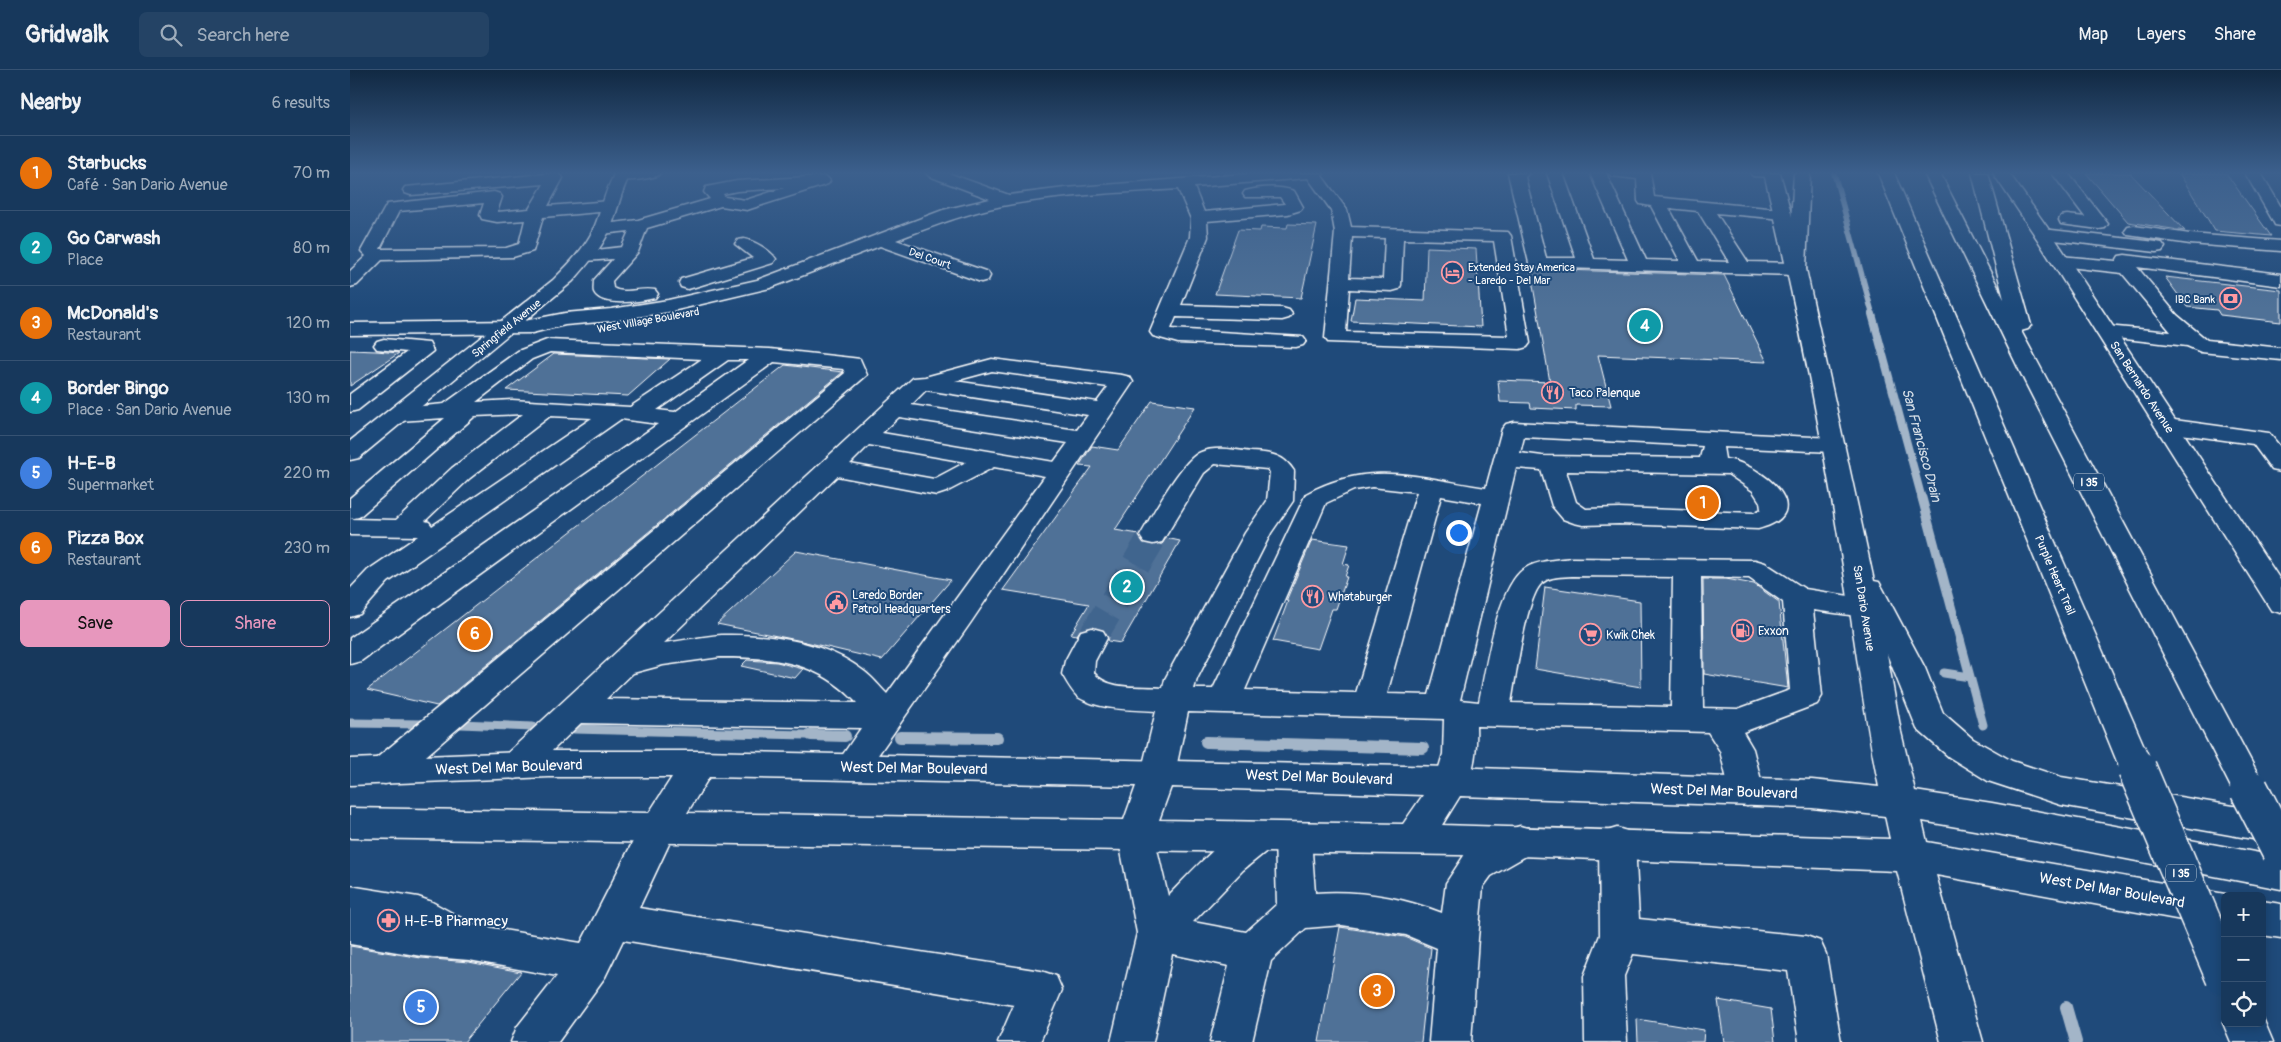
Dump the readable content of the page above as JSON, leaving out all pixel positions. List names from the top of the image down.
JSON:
{
  "streets": {
    "main road": [
      "Del Court",
      "West Village Boulevard",
      "Springfield Avenue",
      "San Bernardo Avenue",
      "I 35",
      "Purple Heart Trail",
      "San Dario Avenue",
      "West Del Mar Boulevard"
    ]
  },
  "crossings": [
    ["Del Court", "West Village Boulevard"],
    ["West Village Boulevard", "Springfield Avenue"],
    ["San Dario Avenue", "West Del Mar Boulevard"]
  ],
  "water": ["San Francisco Drain"],
  "places": {
    "hotel": ["Extended Stay America - Laredo - Del Mar"],
    "bank": ["IBC Bank"],
    "restaurant": ["Taco Palenque", "Whataburger"],
    "public building": ["Laredo Border Patrol Headquarters"],
    "fuel station": ["Exxon"],
    "supermarket": ["Kwik Chek"],
    "pharmacy": ["H-E-B Pharmacy"]
  },
  "page": {
    "header": "Gridwalk",
    "search": "Search here",
    "nav": ["Map", "Layers", "Share"],
    "heading": ["Nearby", "6 results"],
    "list": [
      {
        "mark": "1",
        "name": "Starbucks",
        "note": "Café · San Dario Avenue",
        "value": "70 m"
      },
      {
        "mark": "2",
        "name": "Go Carwash",
        "note": "Place",
        "value": "80 m"
      },
      {
        "mark": "3",
        "name": "McDonald's",
        "note": "Restaurant",
        "value": "120 m"
      },
      {
        "mark": "4",
        "name": "Border Bingo",
        "note": "Place · San Dario Avenue",
        "value": "130 m"
      },
      {
        "mark": "5",
        "name": "H-E-B",
        "note": "Supermarket",
        "value": "220 m"
      },
      {
        "mark": "6",
        "name": "Pizza Box",
        "note": "Restaurant",
        "value": "230 m"
      }
    ],
    "pins": [
      "4",
      "1",
      "2",
      "6",
      "3",
      "5"
    ],
    "buttons": ["Save", "Share"],
    "map_buttons": ["+", "−"]
  }
}
